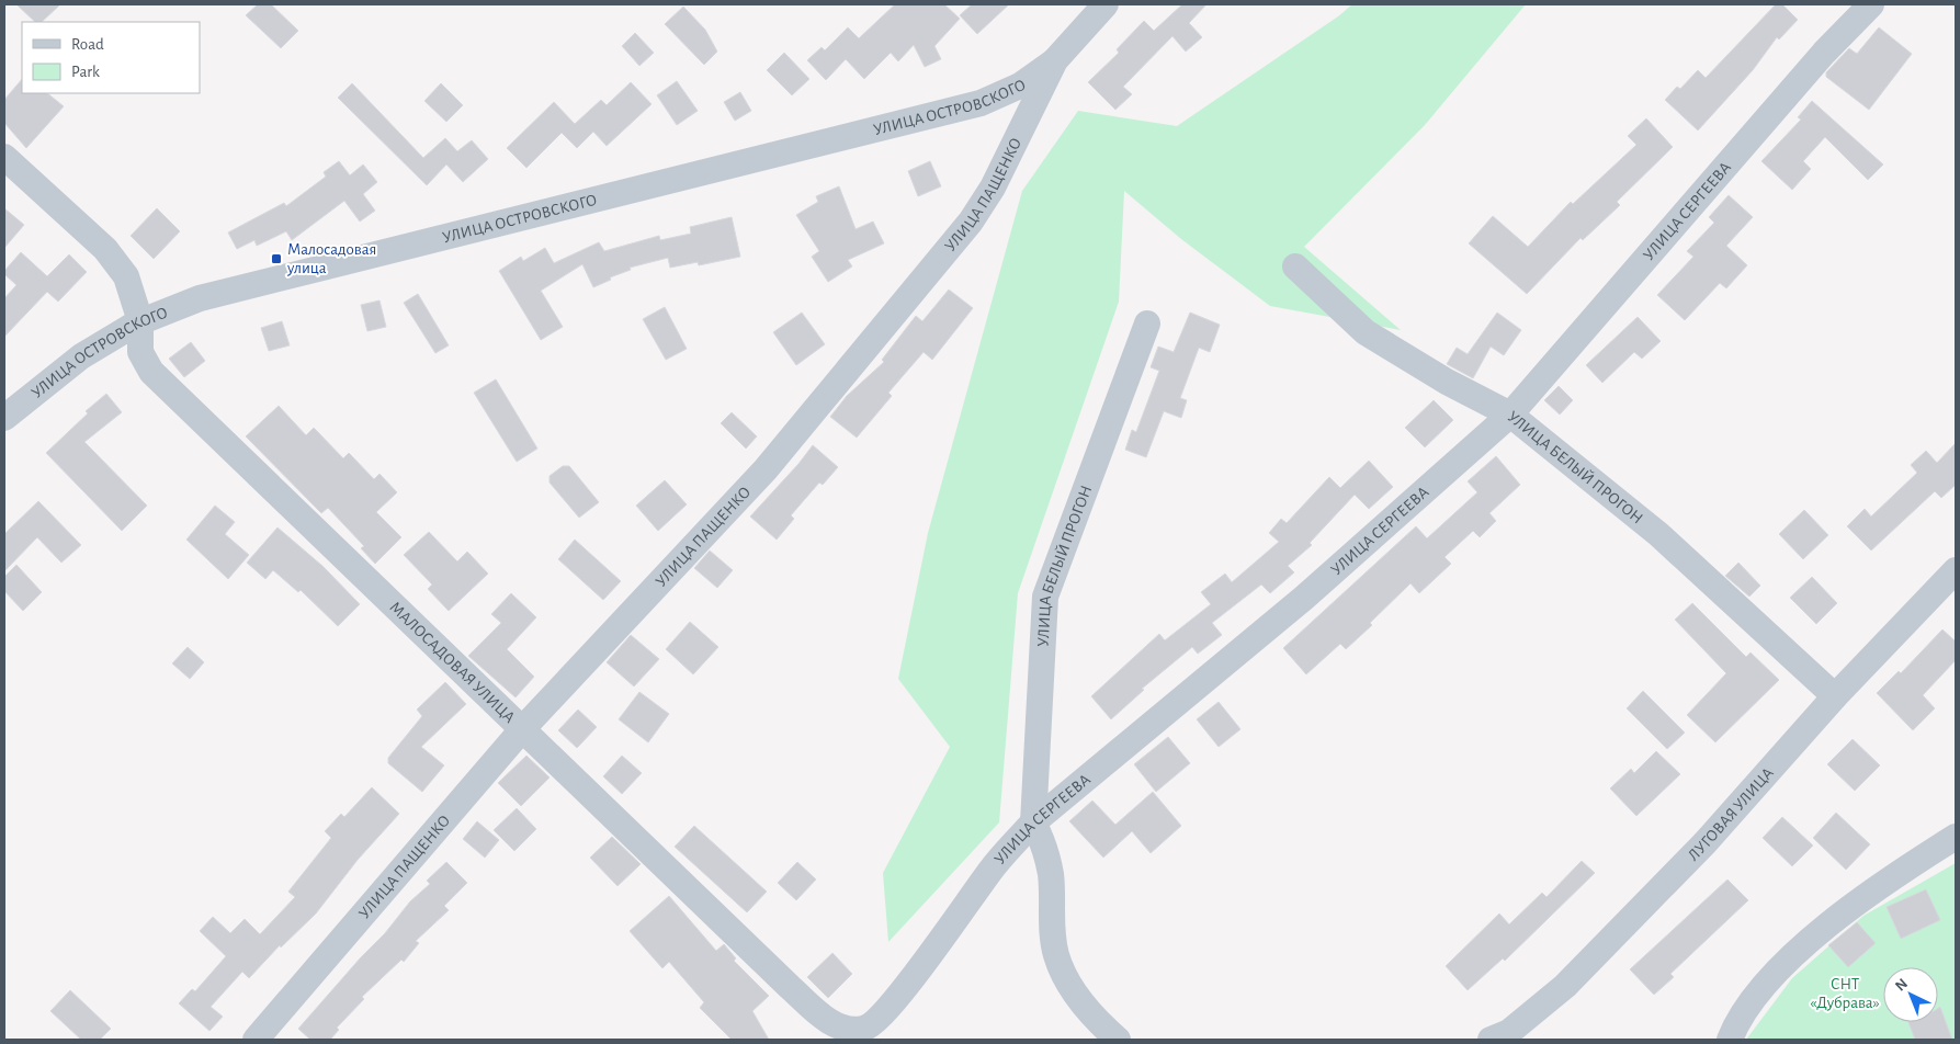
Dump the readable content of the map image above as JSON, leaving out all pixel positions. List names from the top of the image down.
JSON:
{
  "streets": {
    "street": [
      "УЛИЦА ОСТРОВСКОГО",
      "УЛИЦА ПАЩЕНКО",
      "УЛИЦА СЕРГЕЕВА",
      "УЛИЦА БЕЛЫЙ ПРОГОН",
      "МАЛОСАДОВАЯ УЛИЦА",
      "ЛУГОВАЯ УЛИЦА"
    ]
  },
  "crossings": [
    ["УЛИЦА ОСТРОВСКОГО", "УЛИЦА ПАЩЕНКО"],
    ["УЛИЦА ОСТРОВСКОГО", "МАЛОСАДОВАЯ УЛИЦА"],
    ["УЛИЦА ПАЩЕНКО", "МАЛОСАДОВАЯ УЛИЦА"],
    ["УЛИЦА СЕРГЕЕВА", "УЛИЦА БЕЛЫЙ ПРОГОН"],
    ["УЛИЦА СЕРГЕЕВА", "МАЛОСАДОВАЯ УЛИЦА"],
    ["УЛИЦА БЕЛЫЙ ПРОГОН", "ЛУГОВАЯ УЛИЦА"]
  ],
  "parks": ["СНТ «Дубрава»"],
  "places": {
    "transit": ["Малосадовая улица"]
  },
  "legend": ["Road", "Park"],
  "north": "top left"
}
